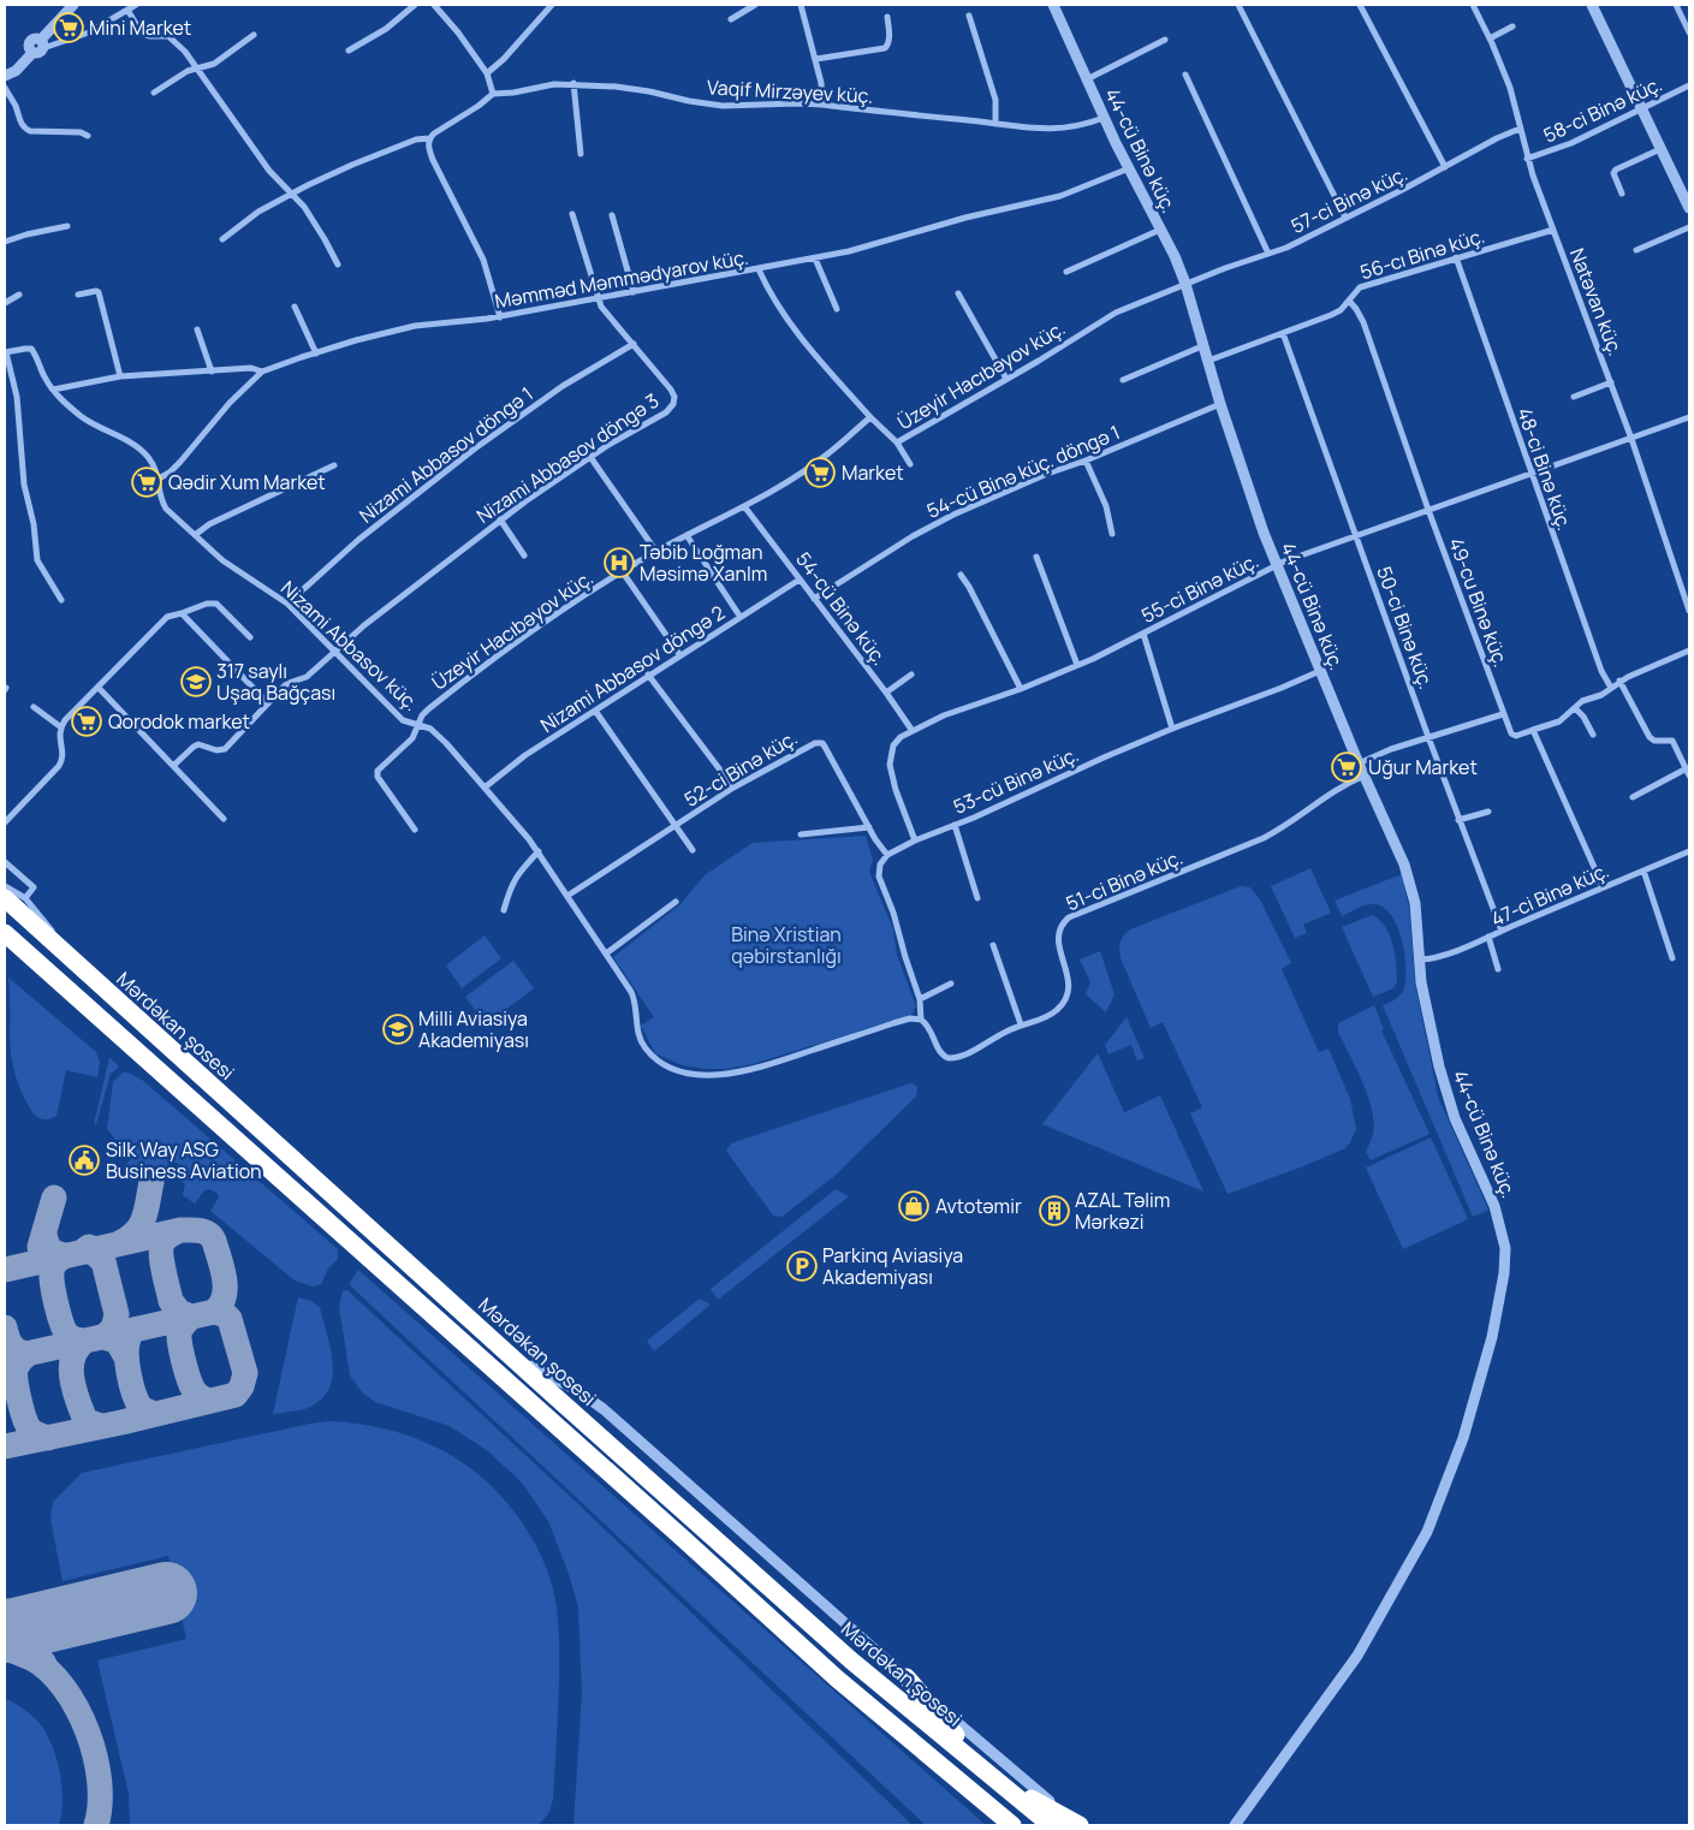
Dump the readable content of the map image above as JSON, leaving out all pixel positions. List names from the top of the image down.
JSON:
{
  "streets": {
    "highway": ["Mərdəkan şosesi"],
    "street": [
      "Vaqif Mirzəyev küç.",
      "58-ci Binə küç.",
      "44-cü Binə küç.",
      "57-ci Binə küç.",
      "56-cı Binə küç.",
      "Məmməd Məmmədyarov küç.",
      "Natəvan küç.",
      "Üzeyir Hacıbəyov küç.",
      "Nizami Abbasov döngə 1",
      "Nizami Abbasov döngə 3",
      "48-ci Binə küç.",
      "54-cü Binə küç. döngə 1",
      "55-ci Binə küç.",
      "49-cu Binə küç.",
      "54-cü Binə küç.",
      "50-ci Binə küç.",
      "Nizami Abbasov küç.",
      "Nizami Abbasov döngə 2",
      "52-ci Binə küç.",
      "53-cü Binə küç.",
      "51-ci Binə küç.",
      "47-ci Binə küç."
    ]
  },
  "crossings": [
    ["Vaqif Mirzəyev küç.", "44-cü Binə küç."],
    ["58-ci Binə küç.", "Natəvan küç."],
    ["44-cü Binə küç.", "57-ci Binə küç."],
    ["44-cü Binə küç.", "56-cı Binə küç."],
    ["44-cü Binə küç.", "Məmməd Məmmədyarov küç."],
    ["44-cü Binə küç.", "Üzeyir Hacıbəyov küç."],
    ["44-cü Binə küç.", "54-cü Binə küç. döngə 1"],
    ["44-cü Binə küç.", "55-ci Binə küç."],
    ["44-cü Binə küç.", "53-cü Binə küç."],
    ["44-cü Binə küç.", "51-ci Binə küç."],
    ["44-cü Binə küç.", "47-ci Binə küç."],
    ["57-ci Binə küç.", "Natəvan küç."],
    ["57-ci Binə küç.", "Üzeyir Hacıbəyov küç."],
    ["56-cı Binə küç.", "Natəvan küç."],
    ["56-cı Binə küç.", "48-ci Binə küç."],
    ["56-cı Binə küç.", "49-cu Binə küç."],
    ["56-cı Binə küç.", "50-ci Binə küç."],
    ["Məmməd Məmmədyarov küç.", "Nizami Abbasov döngə 3"],
    ["Məmməd Məmmədyarov küç.", "Nizami Abbasov küç."],
    ["Natəvan küç.", "55-ci Binə küç."],
    ["Üzeyir Hacıbəyov küç.", "54-cü Binə küç."],
    ["Üzeyir Hacıbəyov küç.", "Nizami Abbasov küç."],
    ["Nizami Abbasov döngə 1", "Nizami Abbasov döngə 3"],
    ["Nizami Abbasov döngə 1", "Nizami Abbasov küç."],
    ["Nizami Abbasov döngə 3", "Nizami Abbasov küç."],
    ["48-ci Binə küç.", "55-ci Binə küç."],
    ["54-cü Binə küç. döngə 1", "54-cü Binə küç."],
    ["55-ci Binə küç.", "49-cu Binə küç."],
    ["55-ci Binə küç.", "54-cü Binə küç."],
    ["55-ci Binə küç.", "50-ci Binə küç."],
    ["55-ci Binə küç.", "53-cü Binə küç."],
    ["54-cü Binə küç.", "Nizami Abbasov döngə 2"],
    ["50-ci Binə küç.", "47-ci Binə küç."],
    ["Nizami Abbasov küç.", "Nizami Abbasov döngə 2"],
    ["Nizami Abbasov küç.", "52-ci Binə küç."],
    ["Nizami Abbasov küç.", "51-ci Binə küç."],
    ["52-ci Binə küç.", "53-cü Binə küç."]
  ],
  "parks": ["Binə Xristian qəbirstanlığı"],
  "places": {
    "supermarket": [
      "Mini Market",
      "Market",
      "Qədir Xum Market",
      "Qorodok market",
      "Uğur Market"
    ],
    "hospital": ["Təbib Loğman Məsimə Xanlm"],
    "school or university": ["317 saylı Uşaq Bağçası", "Milli Aviasiya Akademiyası"],
    "public building": ["Silk Way ASG Business Aviation"],
    "shop": ["Avtotəmir"],
    "building": ["AZAL Təlim Mərkəzi"],
    "parking": ["Parkinq Aviasiya Akademiyası"]
  }
}
